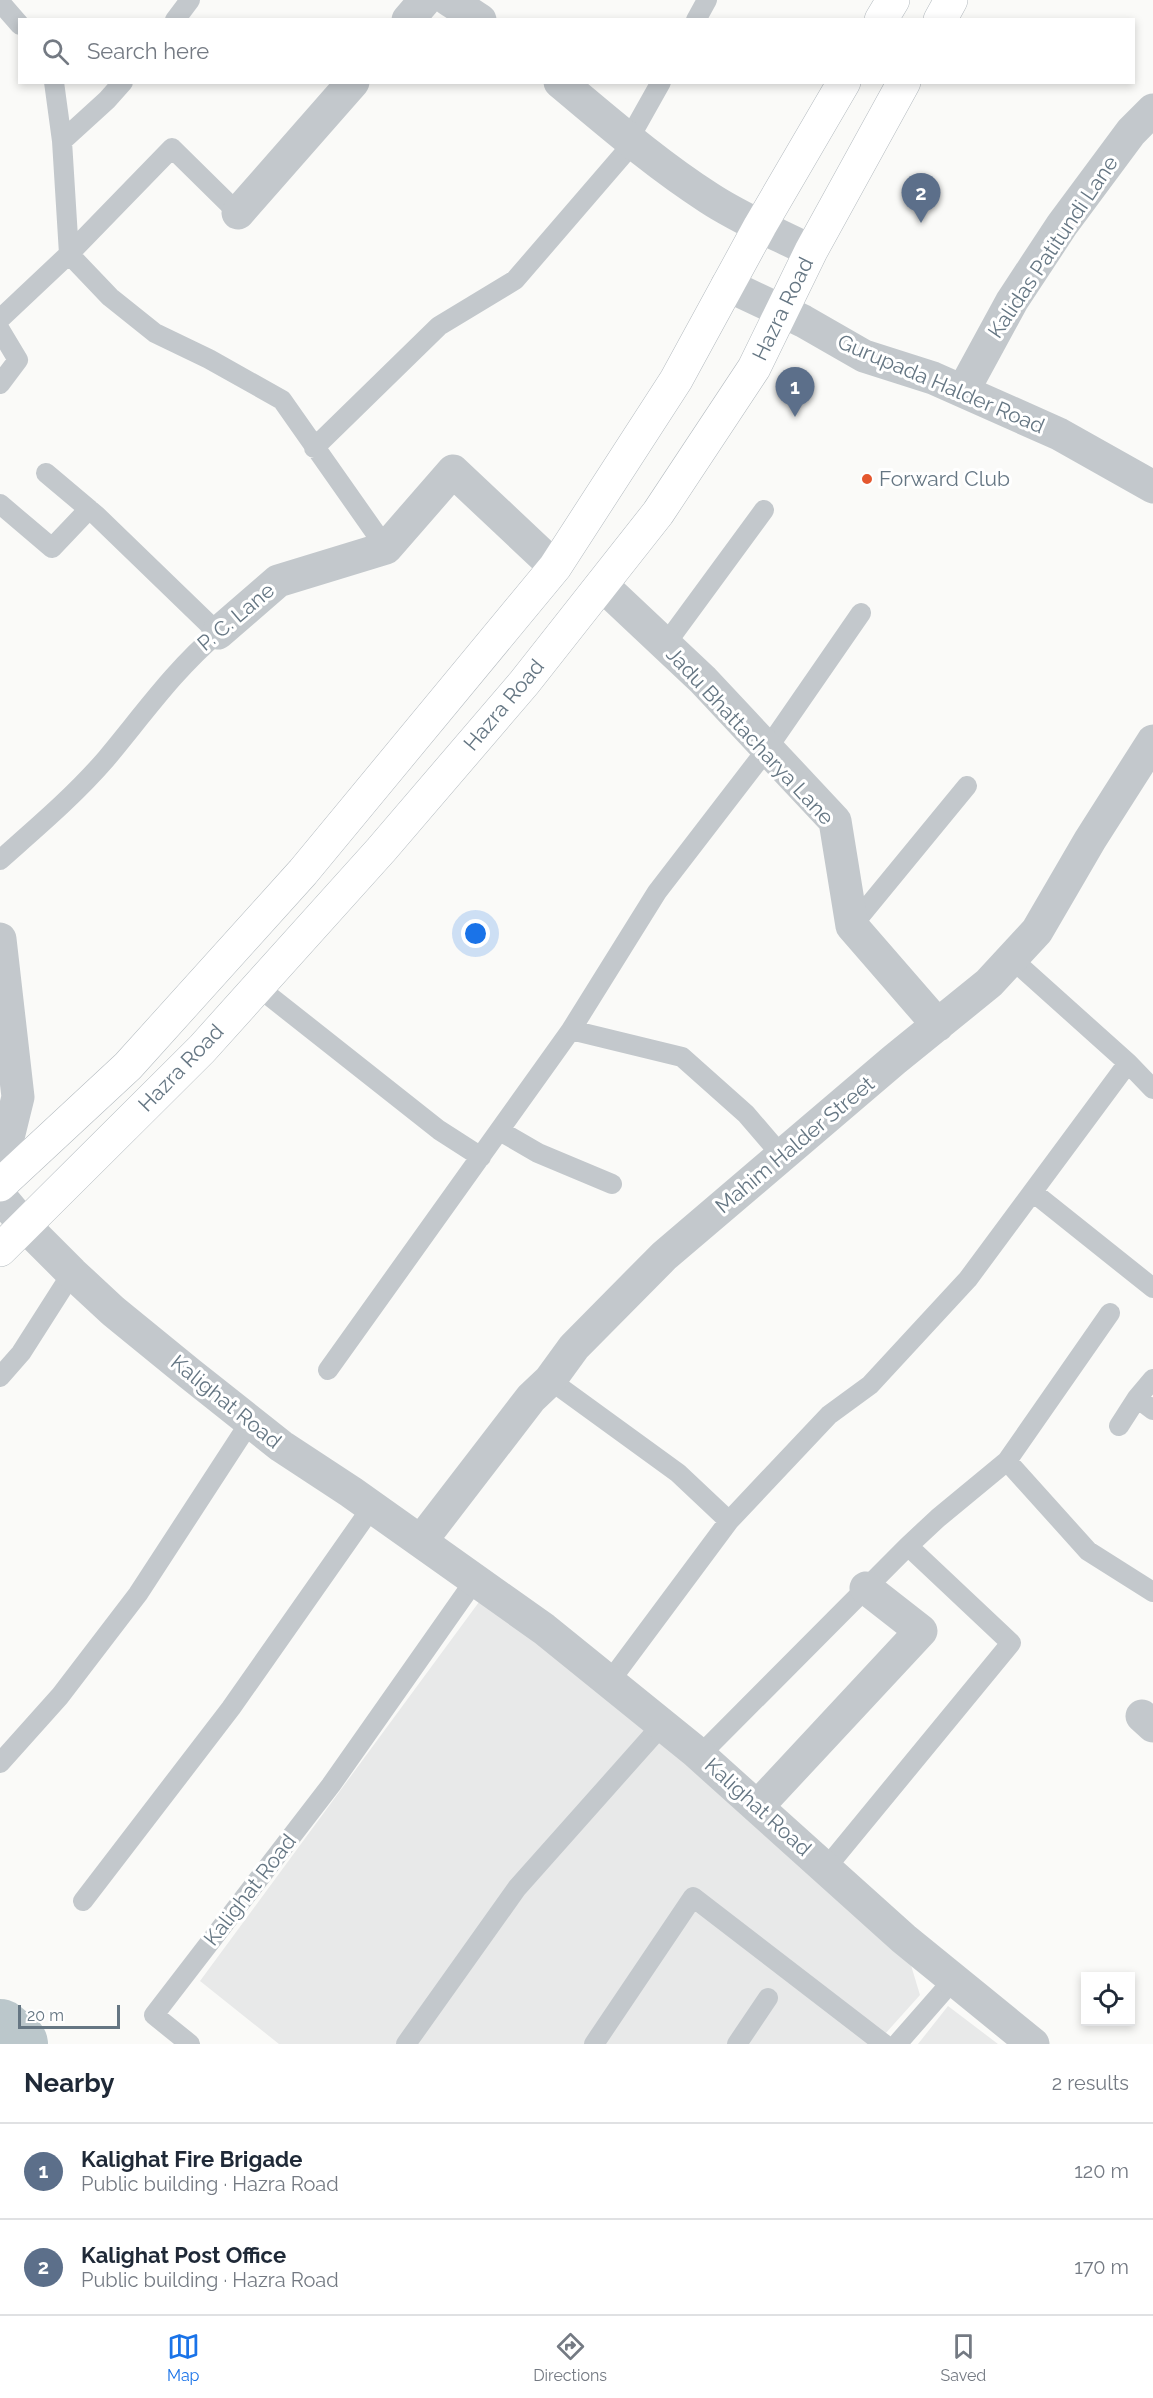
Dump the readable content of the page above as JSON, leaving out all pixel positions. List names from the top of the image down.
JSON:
{
  "streets": {
    "main road": ["Hazra Road"],
    "street": [
      "Kalidas Patitundi Lane",
      "Gurupada Halder Road",
      "P. C. Lane",
      "Jadu Bhattacharya Lane",
      "Mahim Halder Street",
      "Kalighat Road"
    ]
  },
  "crossings": [
    ["Kalidas Patitundi Lane", "Gurupada Halder Road"],
    ["Hazra Road", "Gurupada Halder Road"],
    ["Hazra Road", "Jadu Bhattacharya Lane"],
    ["Hazra Road", "Kalighat Road"],
    ["Mahim Halder Street", "Kalighat Road"]
  ],
  "places": ["Forward Club"],
  "scale_bar": "20 m",
  "page": {
    "search": "Search here",
    "pins": ["2", "1"],
    "scale": "20 m",
    "heading": ["Nearby", "2 results"],
    "list": [
      {
        "mark": "1",
        "name": "Kalighat Fire Brigade",
        "note": "Public building · Hazra Road",
        "value": "120 m"
      },
      {
        "mark": "2",
        "name": "Kalighat Post Office",
        "note": "Public building · Hazra Road",
        "value": "170 m"
      }
    ],
    "nav": ["Map", "Directions", "Saved"]
  }
}
